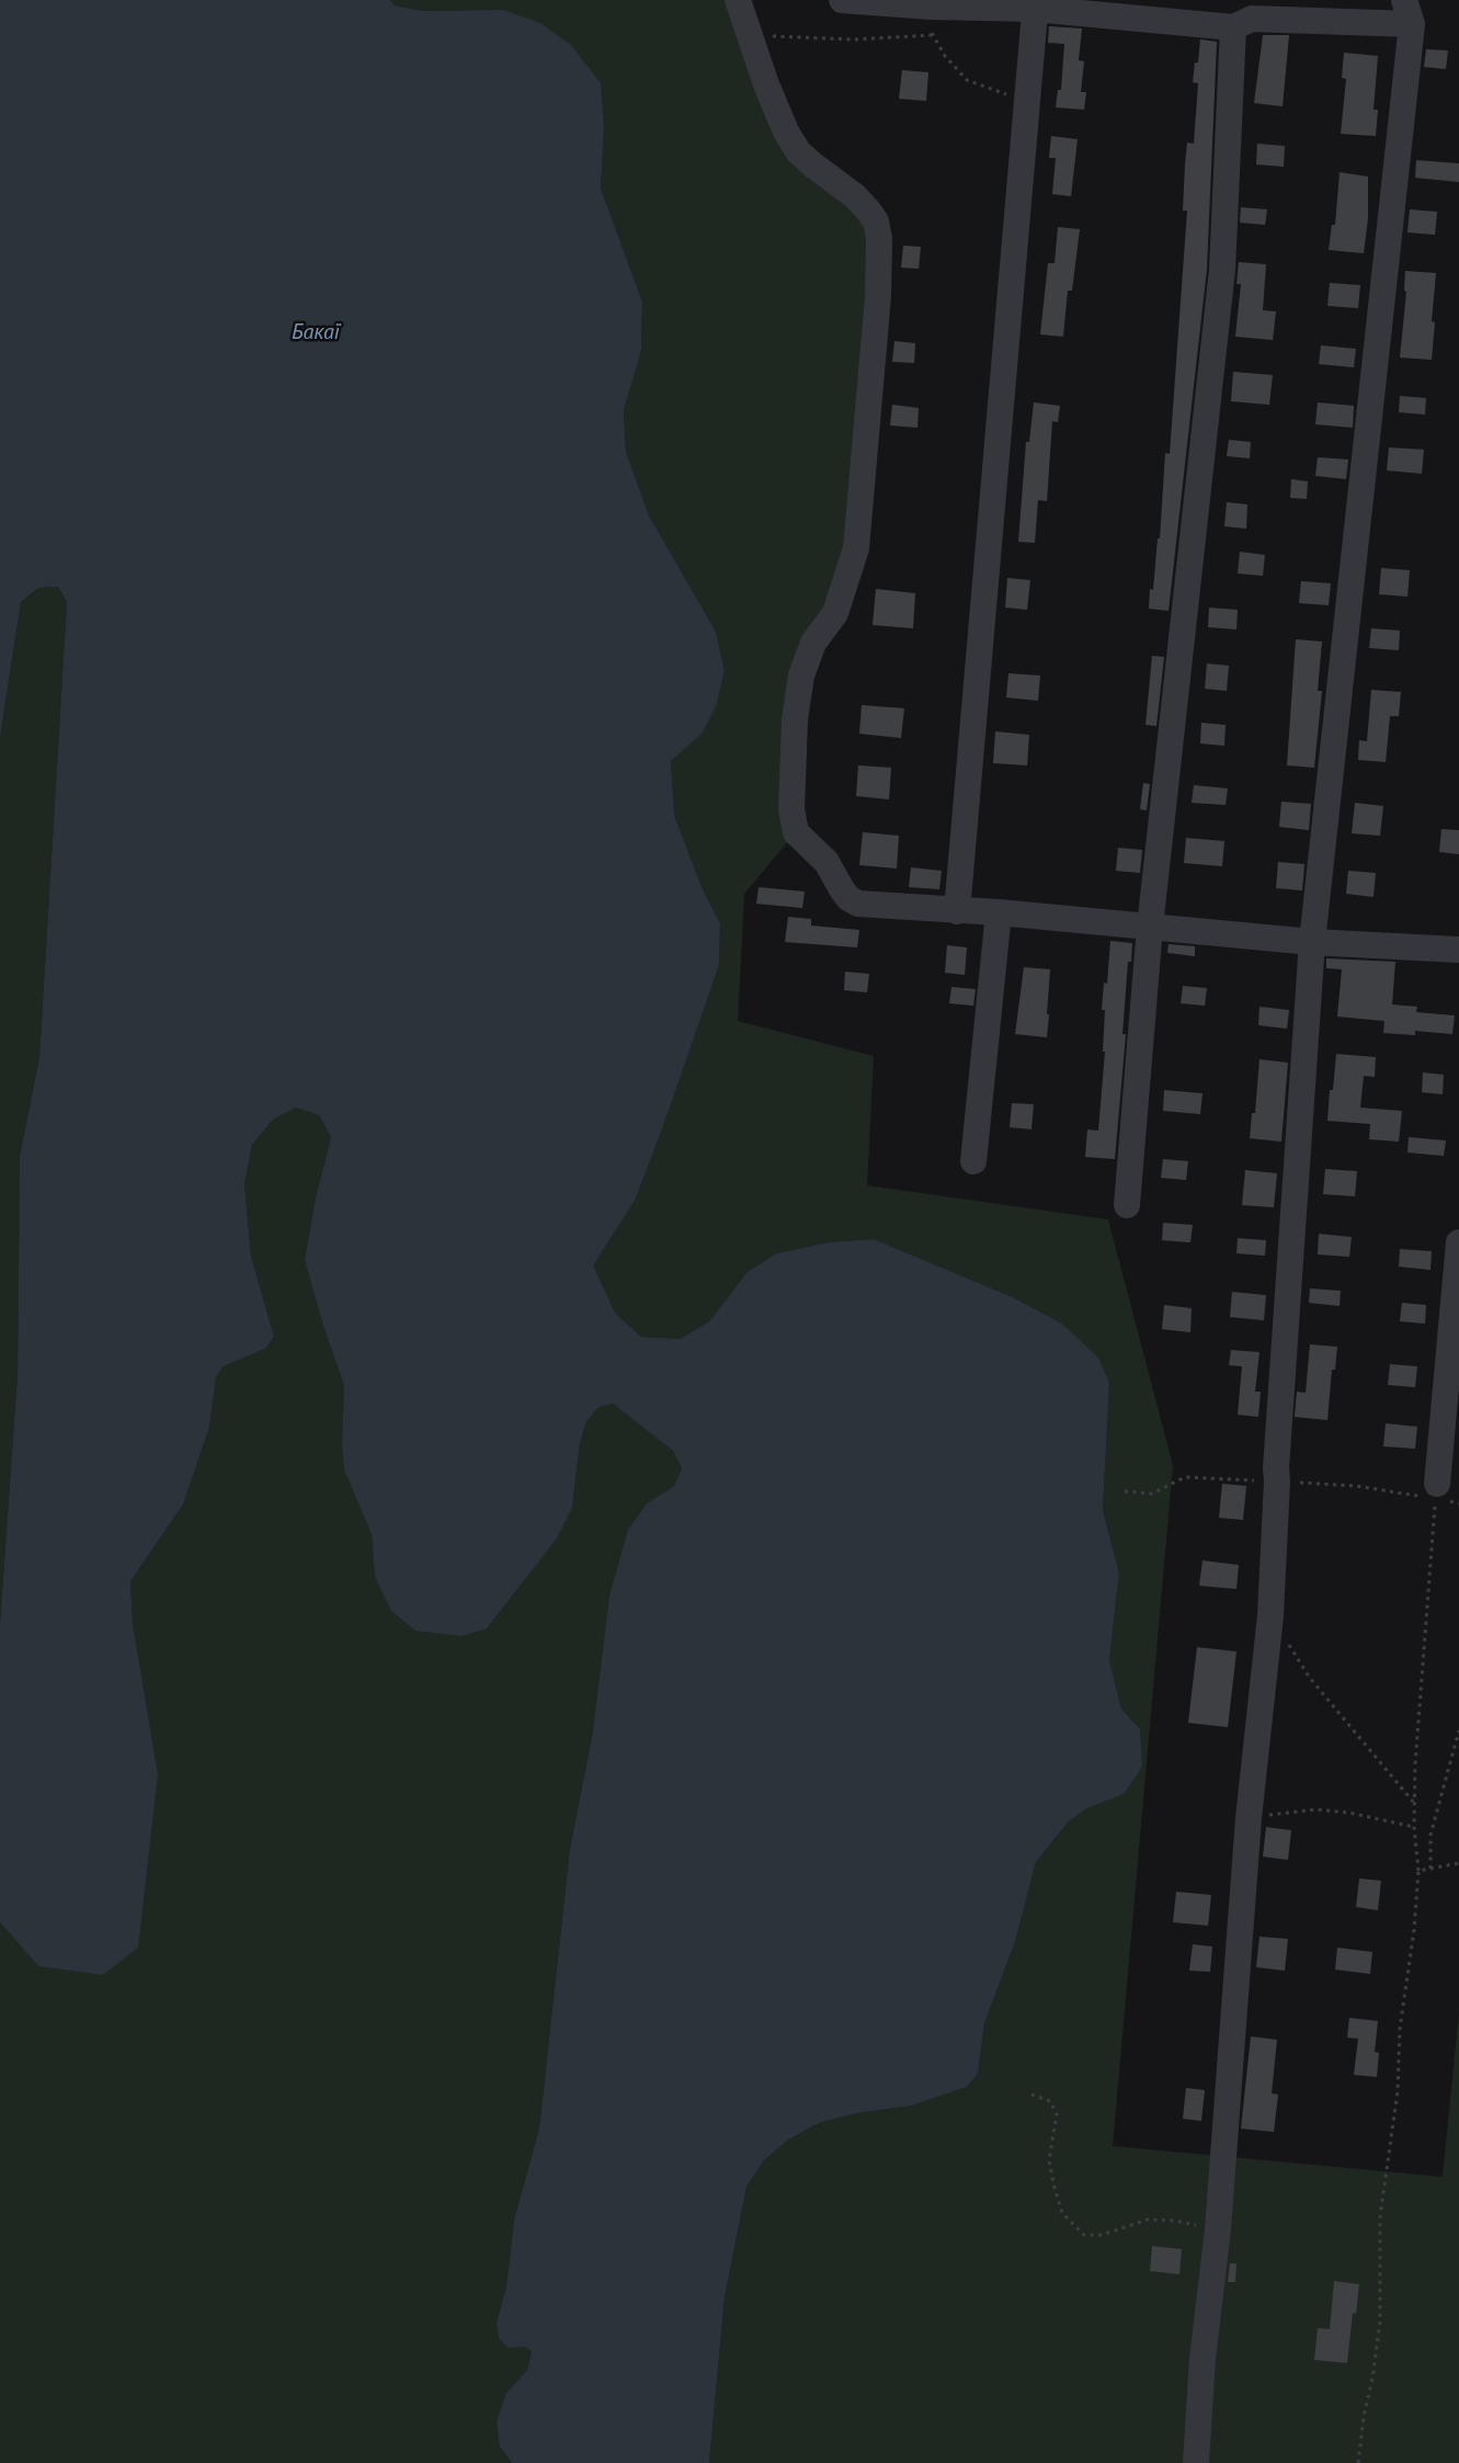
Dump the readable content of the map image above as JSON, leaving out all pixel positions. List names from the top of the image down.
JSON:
{
  "water": ["Бакаї"]
}
